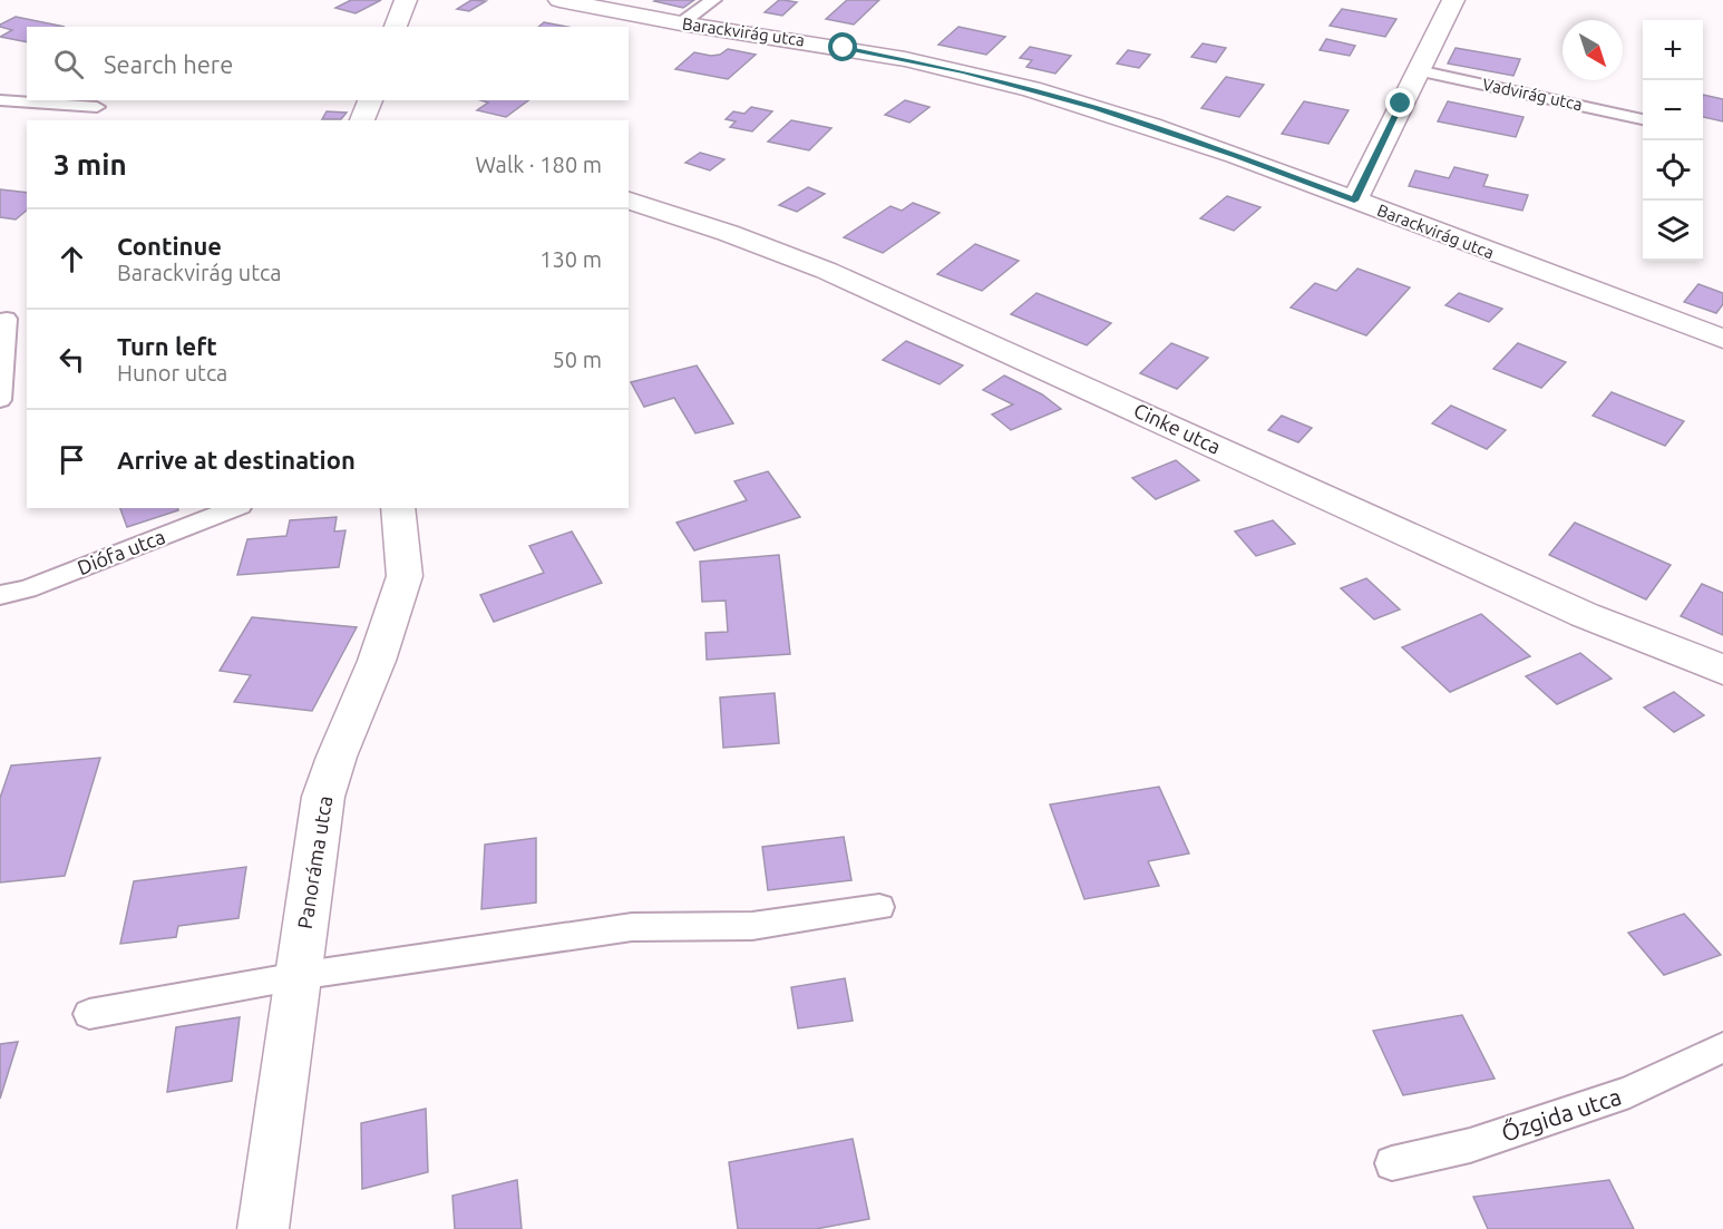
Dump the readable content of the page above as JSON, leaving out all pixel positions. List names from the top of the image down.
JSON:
{
  "streets": {
    "street": ["Barackvirág utca", "Cinke utca", "Panoráma utca"],
    "lane": ["Vadvirág utca", "Diófa utca", "Őzgida utca"]
  },
  "north": "bottom right",
  "page": {
    "map_buttons": ["+", "−"],
    "search": "Search here",
    "heading": ["3 min", "Walk · 180 m"],
    "list": [
      ["Continue", "Barackvirág utca", "130 m"],
      ["Turn left", "Hunor utca", "50 m"],
      "Arrive at destination"
    ]
  }
}
